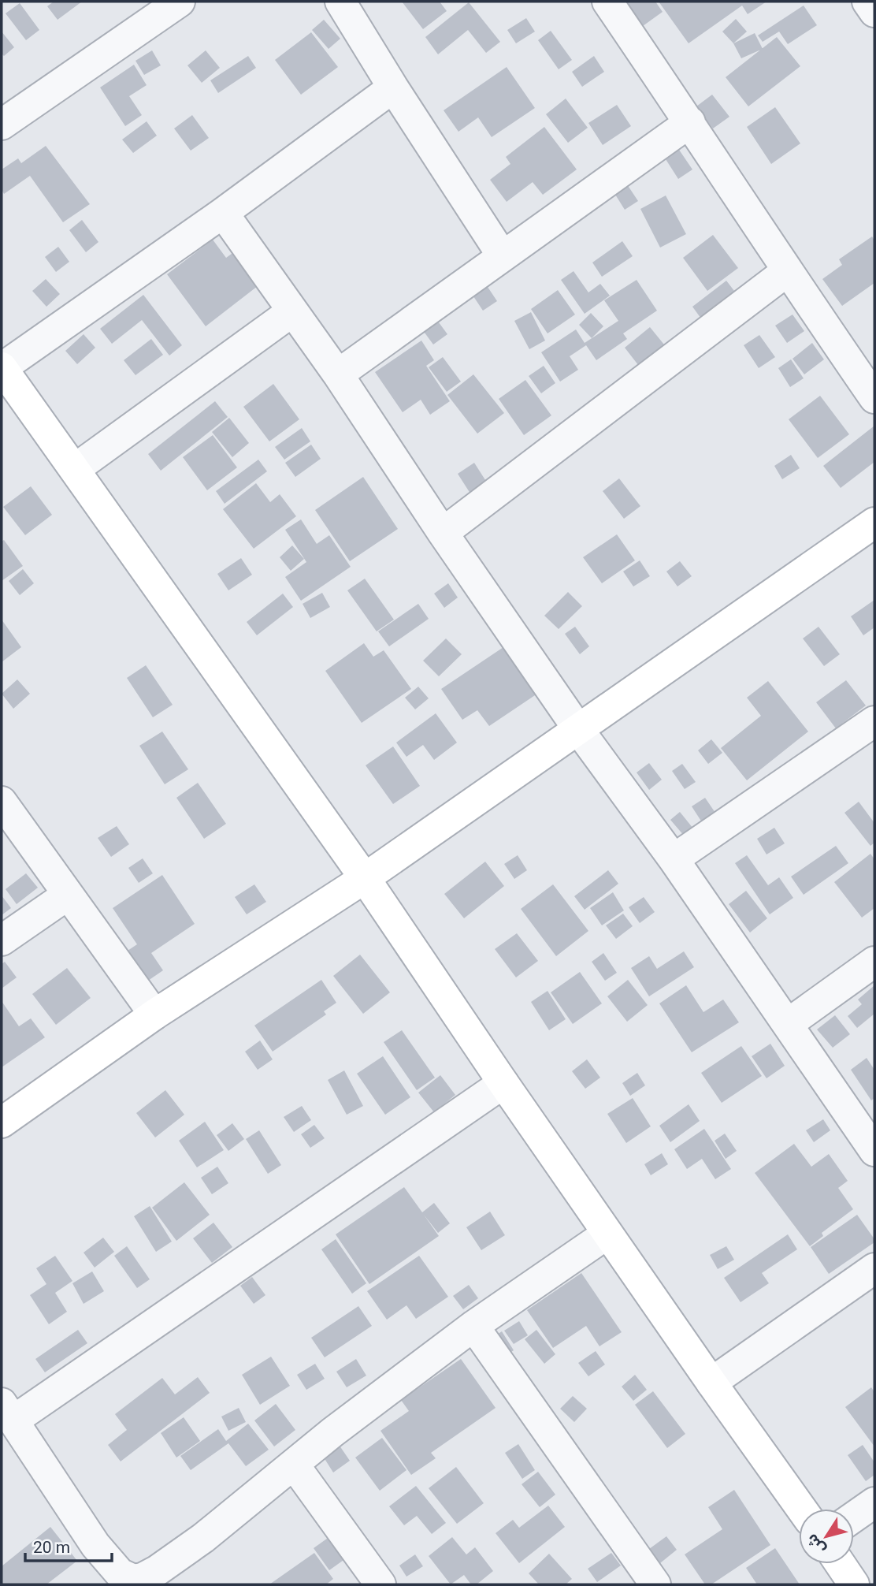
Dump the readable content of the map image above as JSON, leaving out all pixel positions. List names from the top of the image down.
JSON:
{
  "scale_bar": "20 m",
  "north": "bottom left"
}
